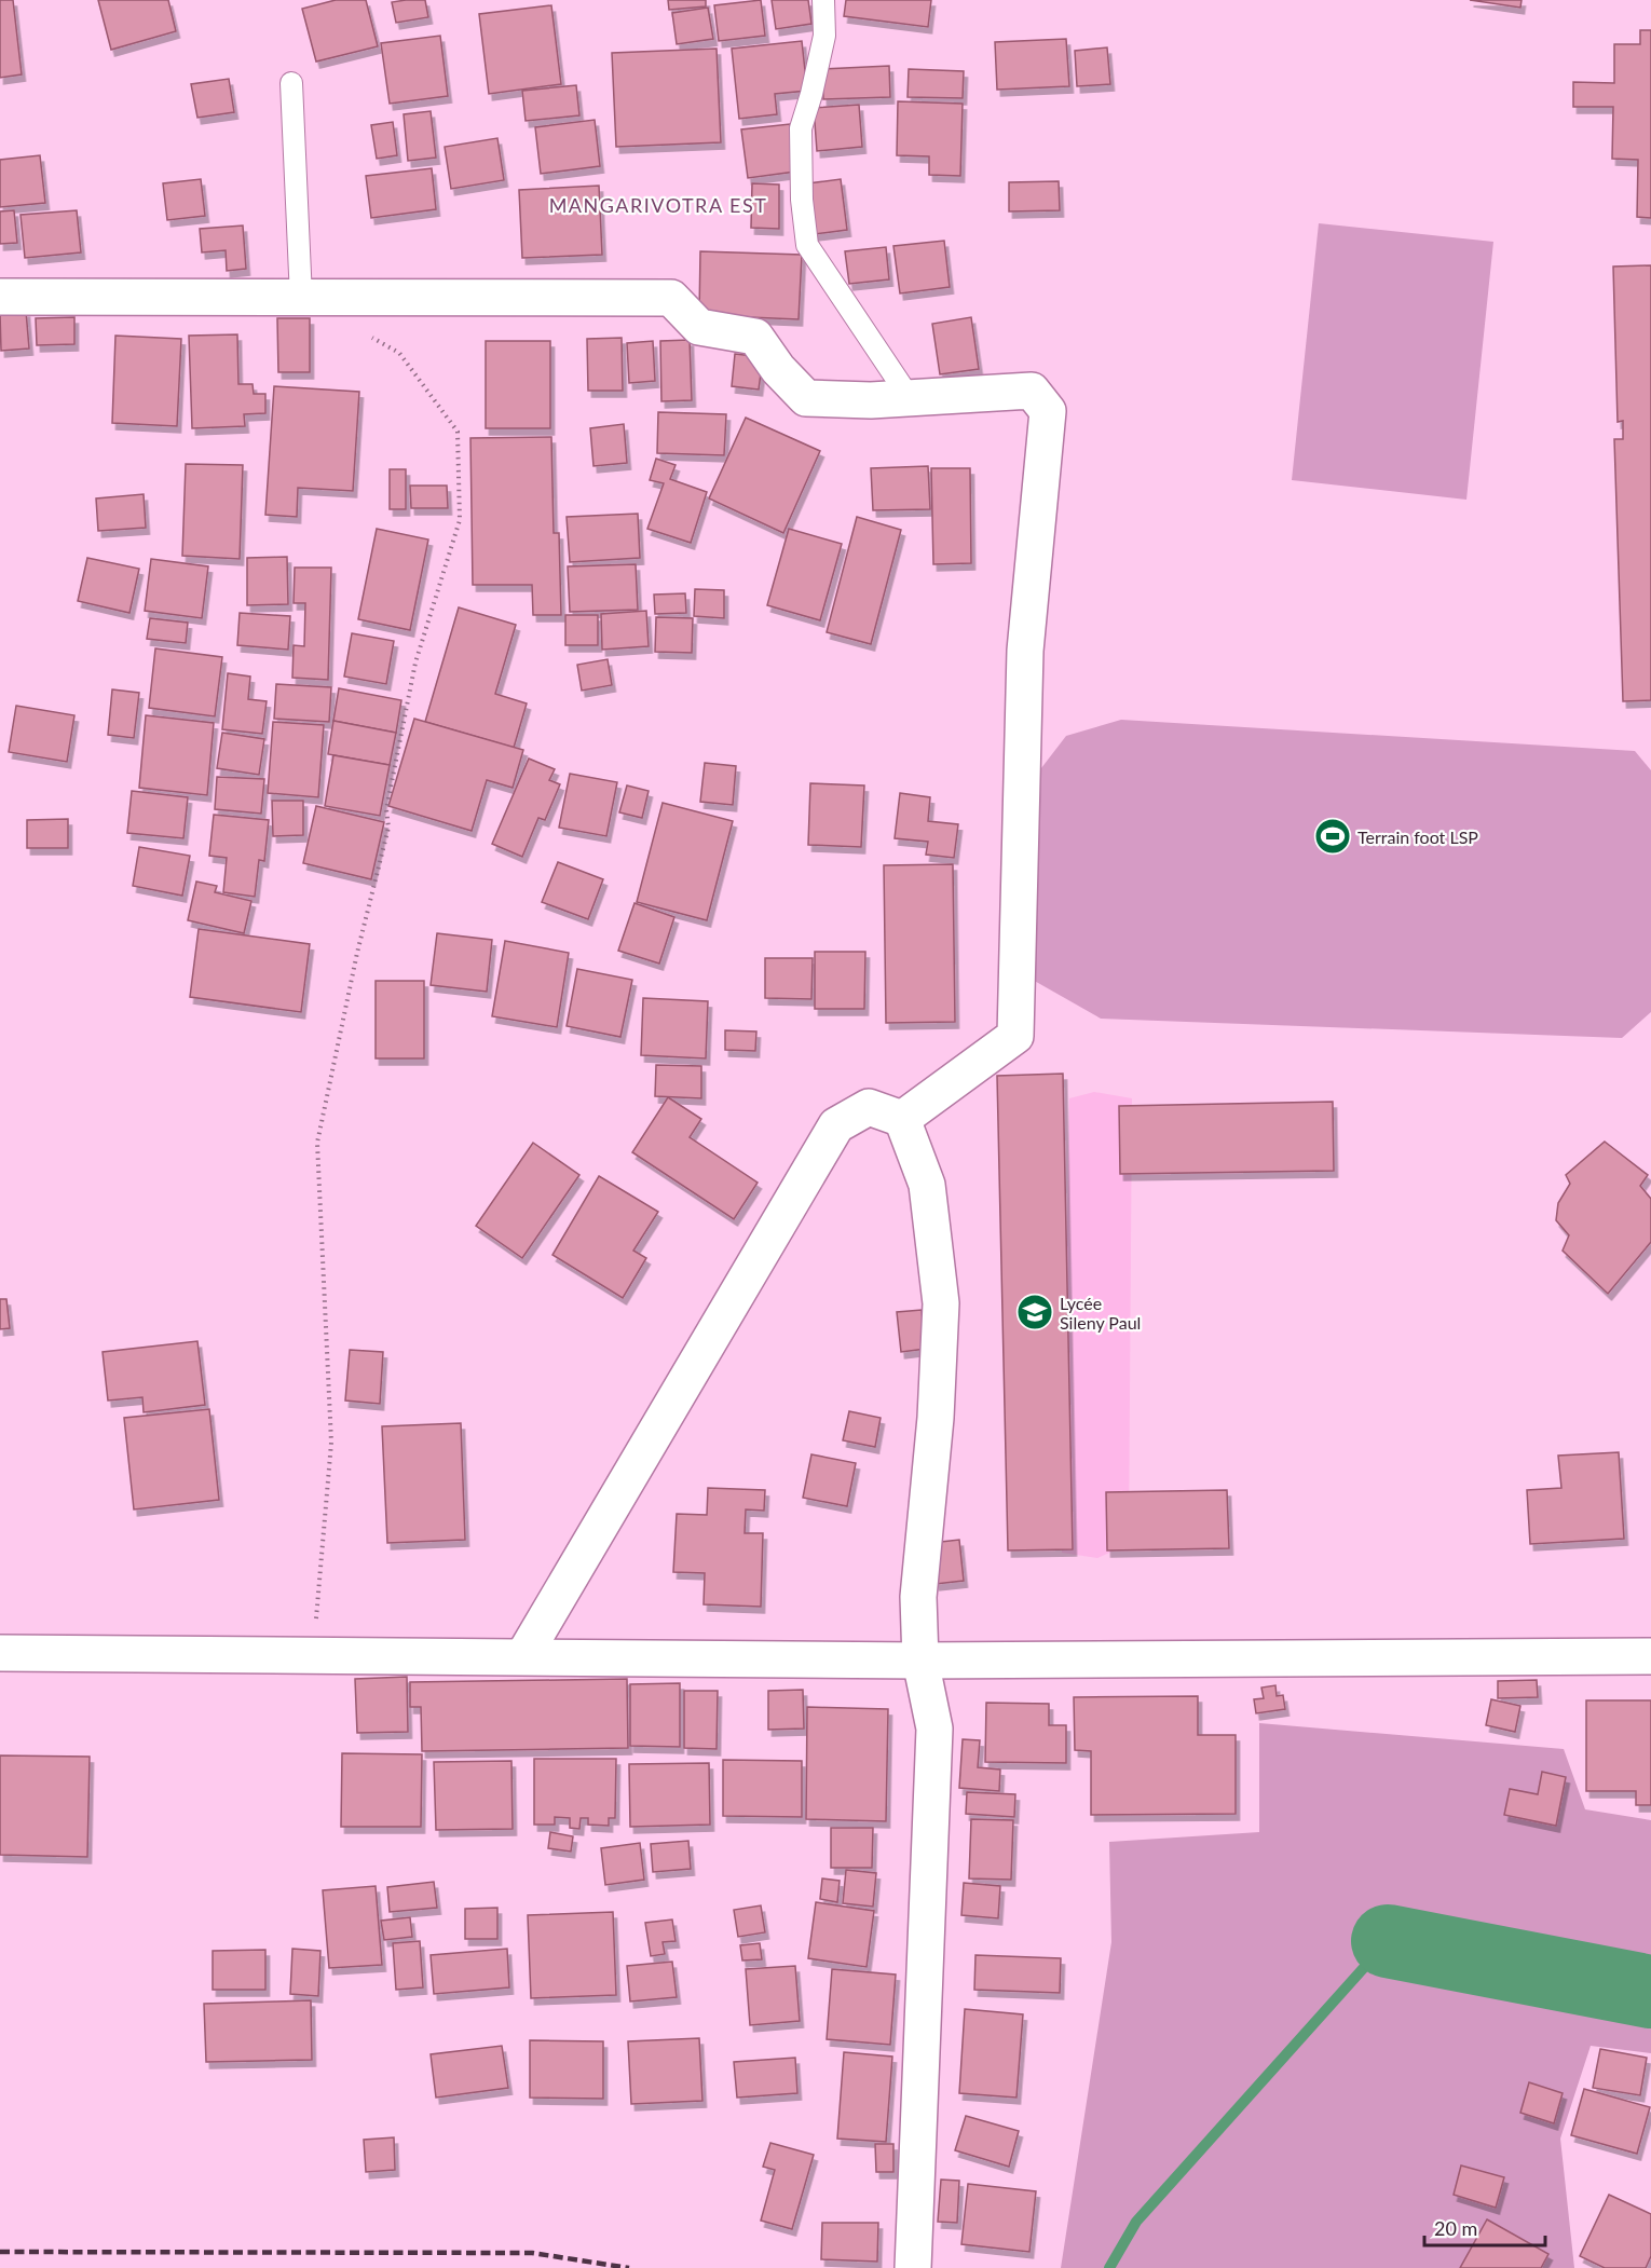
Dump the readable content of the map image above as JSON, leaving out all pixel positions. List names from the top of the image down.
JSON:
{
  "districts": ["MANGARIVOTRA EST"],
  "places": {
    "sports": ["Terrain foot LSP"],
    "school or university": ["Lycée Sileny Paul"]
  },
  "scale_bar": "20 m"
}
